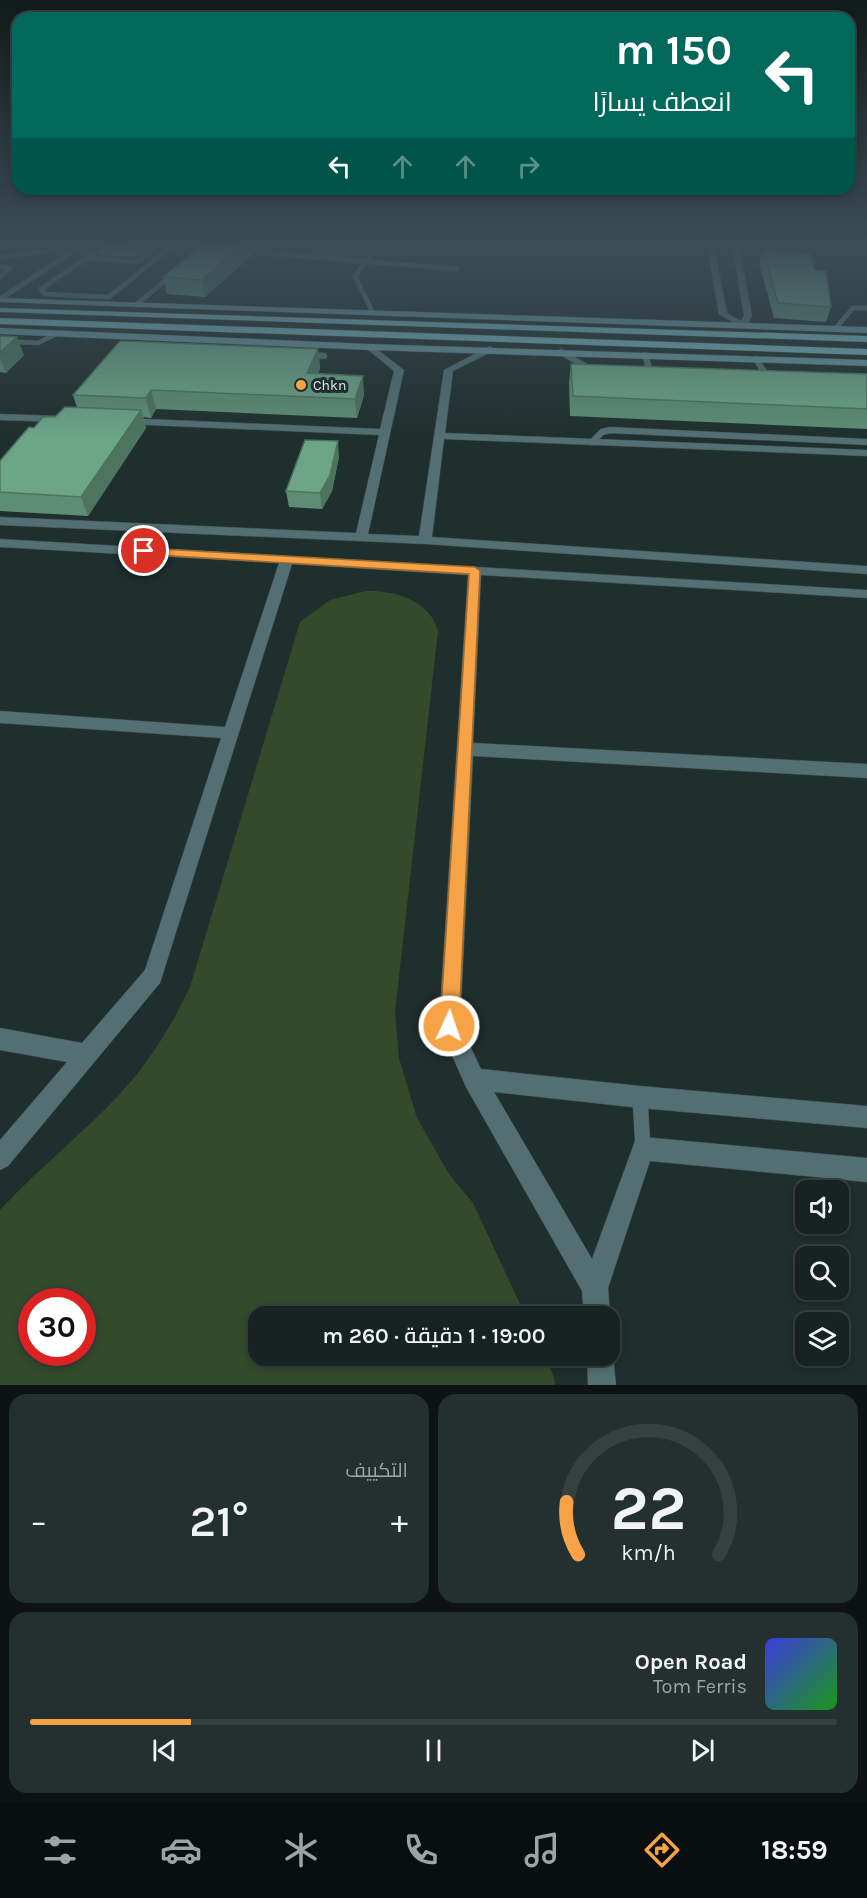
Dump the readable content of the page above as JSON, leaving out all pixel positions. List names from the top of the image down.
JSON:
{
  "places": ["Chkn"],
  "page": {
    "turn": ["150 m", "انعطف يسارًا"],
    "limit": "30",
    "trip": "19:00 · 1 دقيقة · 260 m",
    "tile": "التكييف",
    "heat": ["−", "21°", "+"],
    "song": ["Open Road", "Tom Ferris"],
    "tabs": "18:59",
    "gauge": ["22", "km/h"]
  }
}
